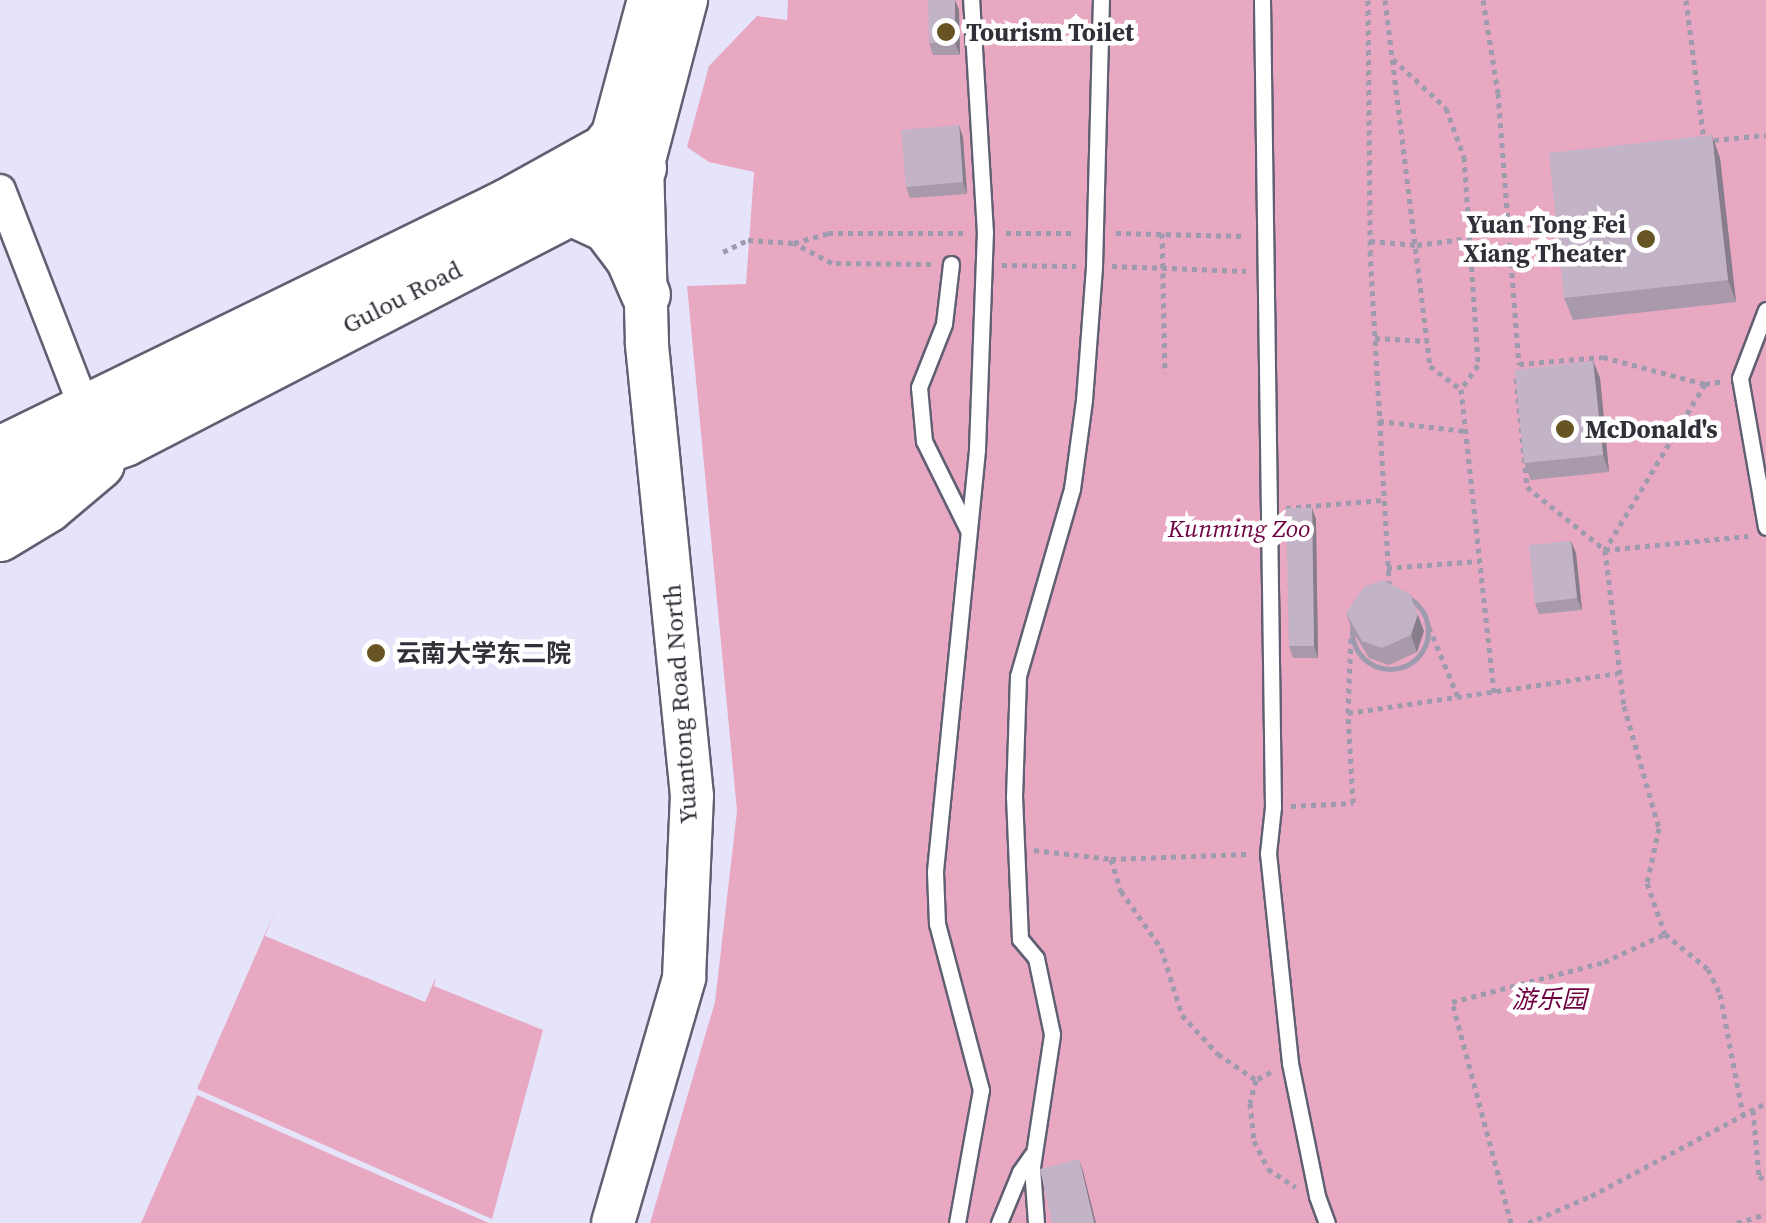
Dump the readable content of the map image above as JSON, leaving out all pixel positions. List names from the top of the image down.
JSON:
{
  "streets": {
    "main road": ["Gulou Road", "Yuantong Road North"]
  },
  "crossings": [
    ["Gulou Road", "Yuantong Road North"]
  ],
  "parks": ["Kunming Zoo", "游乐园"],
  "places": [
    "Tourism Toilet",
    "Yuan Tong Fei Xiang Theater",
    "McDonald's",
    "云南大学东二院"
  ]
}
